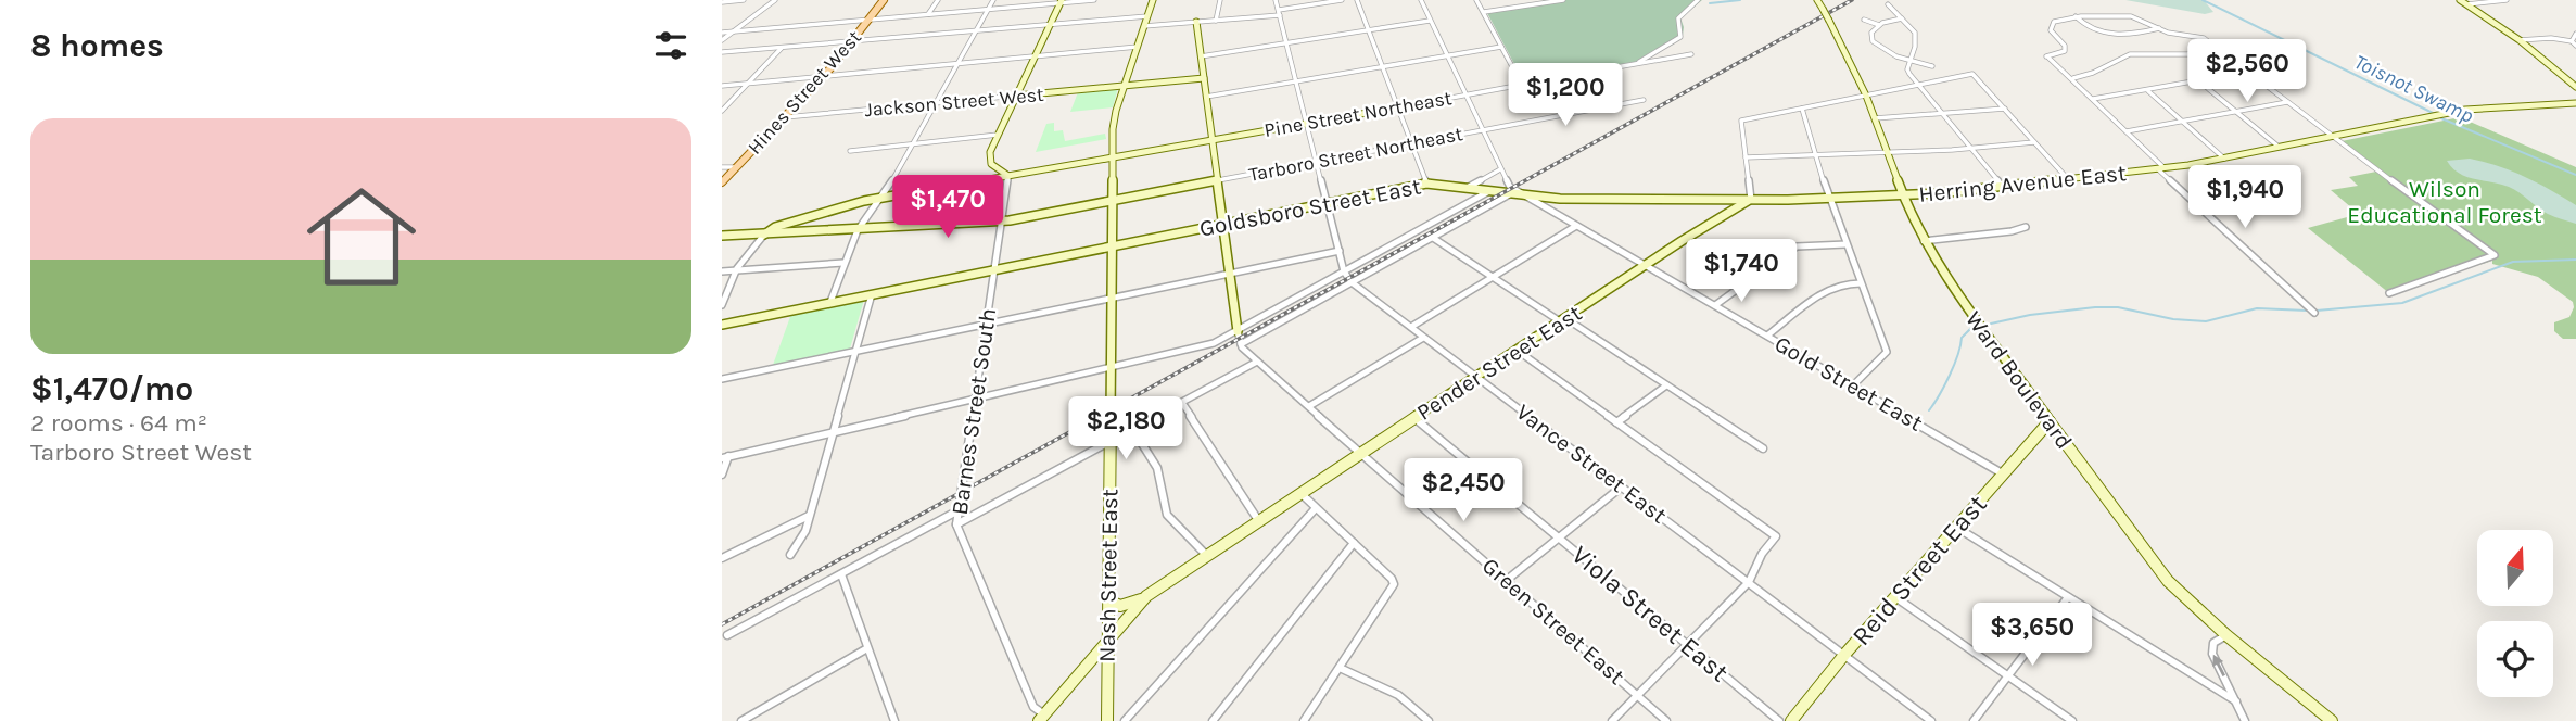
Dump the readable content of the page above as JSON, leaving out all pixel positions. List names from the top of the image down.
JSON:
{
  "streets": {
    "main road": [
      "Hines Street West",
      "Jackson Street West",
      "Pine Street Northeast",
      "Tarboro Street Northeast",
      "Herring Avenue East",
      "Goldsboro Street East",
      "Pender Street East",
      "Ward Boulevard",
      "Reid Street East",
      "Nash Street East"
    ],
    "street": [
      "Gold Street East",
      "Barnes Street South",
      "Vance Street East",
      "Viola Street East",
      "Green Street East"
    ]
  },
  "crossings": [
    ["Hines Street West", "Jackson Street West"],
    ["Jackson Street West", "Nash Street East"],
    ["Pine Street Northeast", "Tarboro Street Northeast"],
    ["Pine Street Northeast", "Gold Street East"],
    ["Pine Street Northeast", "Nash Street East"],
    ["Tarboro Street Northeast", "Gold Street East"],
    ["Tarboro Street Northeast", "Barnes Street South"],
    ["Tarboro Street Northeast", "Vance Street East"],
    ["Tarboro Street Northeast", "Nash Street East"],
    ["Herring Avenue East", "Goldsboro Street East"],
    ["Herring Avenue East", "Pender Street East"],
    ["Herring Avenue East", "Ward Boulevard"],
    ["Herring Avenue East", "Gold Street East"],
    ["Goldsboro Street East", "Gold Street East"],
    ["Goldsboro Street East", "Barnes Street South"],
    ["Goldsboro Street East", "Vance Street East"],
    ["Goldsboro Street East", "Nash Street East"],
    ["Pender Street East", "Gold Street East"],
    ["Pender Street East", "Barnes Street South"],
    ["Pender Street East", "Vance Street East"],
    ["Pender Street East", "Nash Street East"],
    ["Pender Street East", "Viola Street East"],
    ["Pender Street East", "Green Street East"],
    ["Ward Boulevard", "Reid Street East"],
    ["Gold Street East", "Reid Street East"],
    ["Vance Street East", "Reid Street East"]
  ],
  "water": ["Toisnot Swamp"],
  "parks": ["Wilson Educational Forest"],
  "north": "top",
  "page": {
    "heading": "8 homes",
    "price": [
      "$2,560",
      "$1,200",
      "$1,940",
      "$1,470",
      "$1,740",
      "$2,180",
      "$2,450",
      "$3,650"
    ],
    "list": [
      {
        "name": "$1,470/mo",
        "note": "2 rooms · 64 m² · Tarboro Street West"
      }
    ]
  }
}
